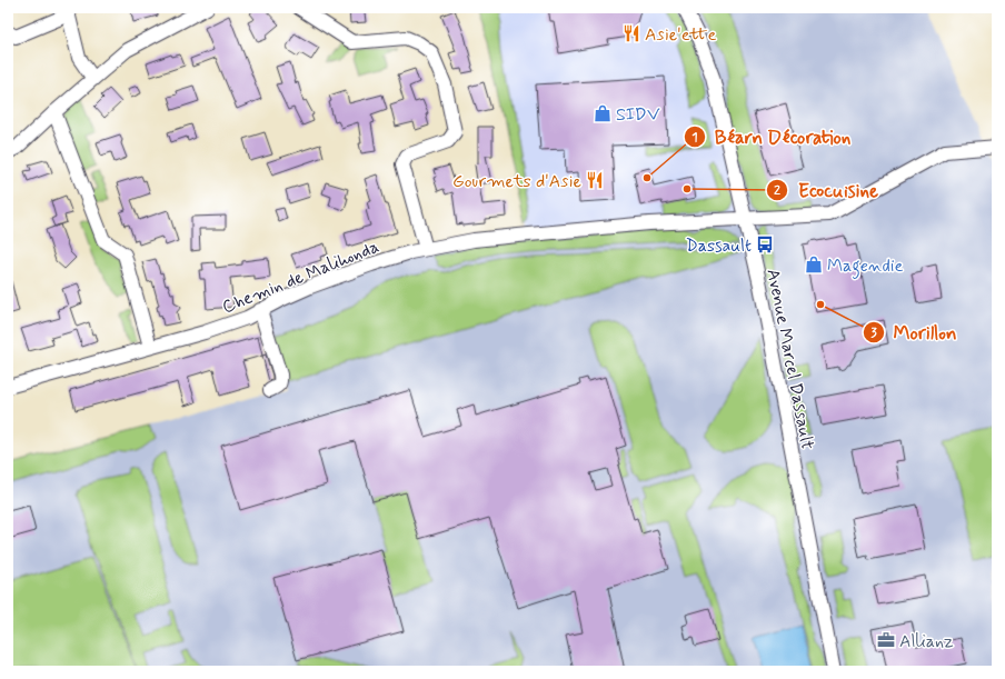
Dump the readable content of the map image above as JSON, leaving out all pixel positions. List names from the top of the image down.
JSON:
{
  "streets": {
    "street": ["Chemin de Malihonda", "Avenue Marcel Dassault"]
  },
  "crossings": [
    ["Chemin de Malihonda", "Avenue Marcel Dassault"]
  ],
  "places": {
    "restaurant": ["Asie'ette", "Gourmets d'Asie"],
    "shop": ["SIDV", "Magendie"],
    "other": ["Béarn Décoration", "Ecocuisine", "Morillon"],
    "bus stop": ["Dassault"],
    "office": ["Allianz"]
  }
}
